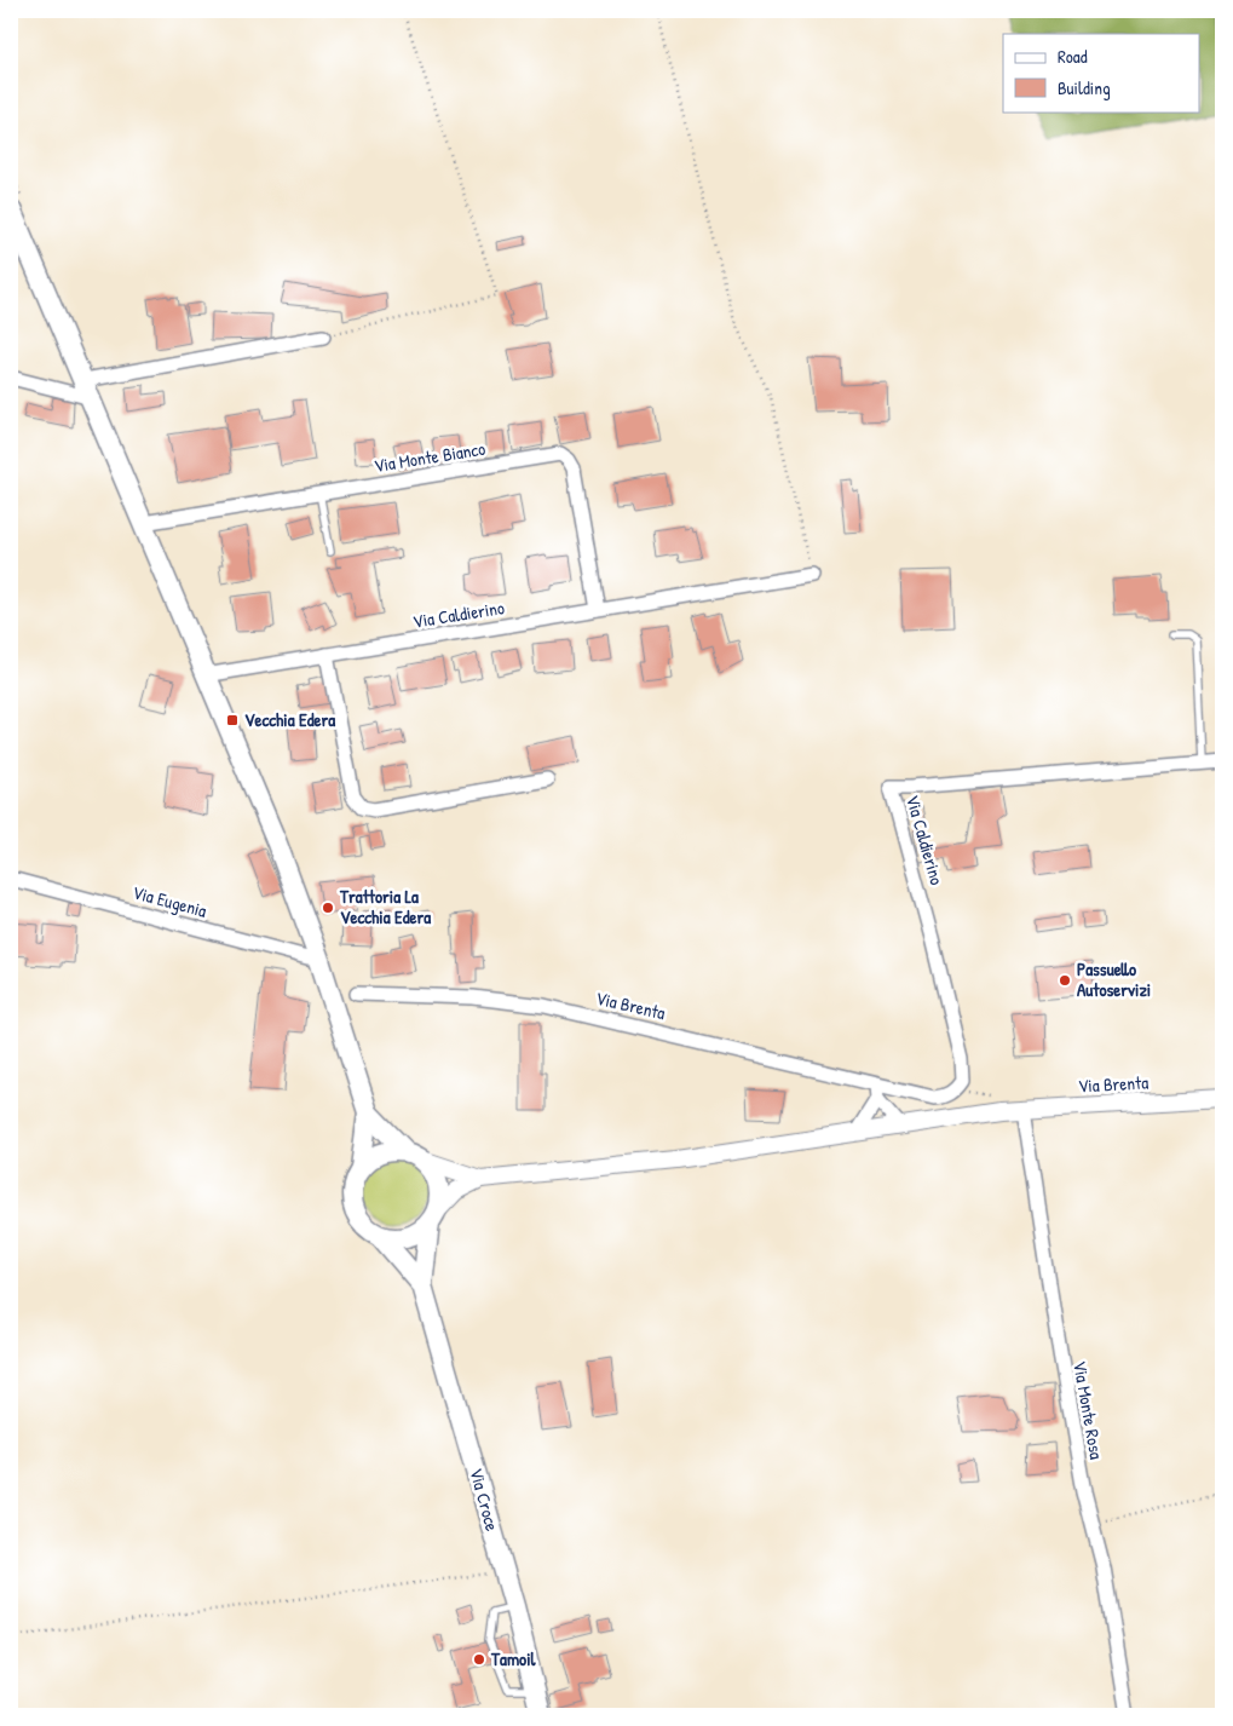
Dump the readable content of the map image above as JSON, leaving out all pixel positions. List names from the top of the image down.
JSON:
{
  "streets": {
    "main road": ["Via Croce"],
    "street": [
      "Via Monte Bianco",
      "Via Caldierino",
      "Via Eugenia",
      "Via Brenta",
      "Via Monte Rosa"
    ]
  },
  "crossings": [
    ["Via Monte Bianco", "Via Caldierino"],
    ["Via Brenta", "Via Monte Rosa"],
    ["Via Brenta", "Via Croce"]
  ],
  "places": {
    "transit": ["Vecchia Edera"],
    "other": ["Trattoria La Vecchia Edera", "Passuello Autoservizi", "Tamoil"]
  },
  "legend": ["Road", "Building"]
}
